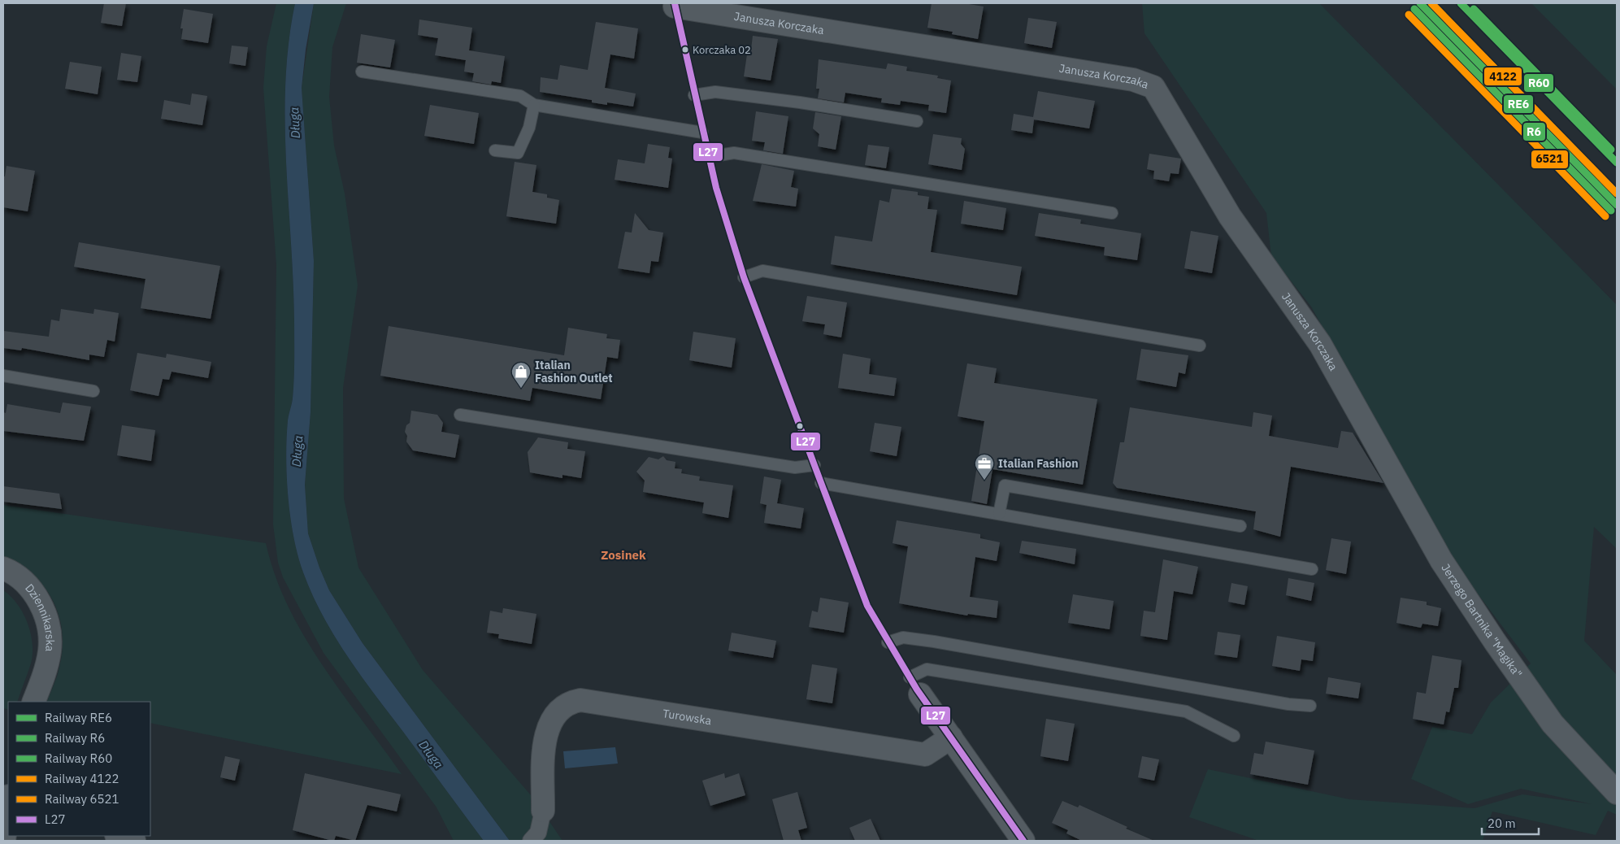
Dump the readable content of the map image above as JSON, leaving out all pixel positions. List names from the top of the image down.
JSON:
{
  "streets": {
    "street": [
      "Janusza Korczaka",
      "Dziennikarska",
      "Jerzego Bartnika \"Magika\"",
      "Turowska"
    ]
  },
  "crossings": [
    ["Janusza Korczaka", "Jerzego Bartnika \"Magika\""]
  ],
  "districts": ["Zosinek"],
  "water": ["Długa"],
  "places": {
    "other": ["Korczaka 02"],
    "shop": ["Italian Fashion Outlet"],
    "office": ["Italian Fashion"]
  },
  "lines": [
    "rail line RE6",
    "rail line R60",
    "rail line 4122",
    "transit line L27",
    "rail line R6",
    "rail line 6521"
  ],
  "legend": [
    "Railway RE6",
    "Railway R6",
    "Railway R60",
    "Railway 4122",
    "Railway 6521",
    "L27"
  ],
  "scale_bar": "20 m"
}
